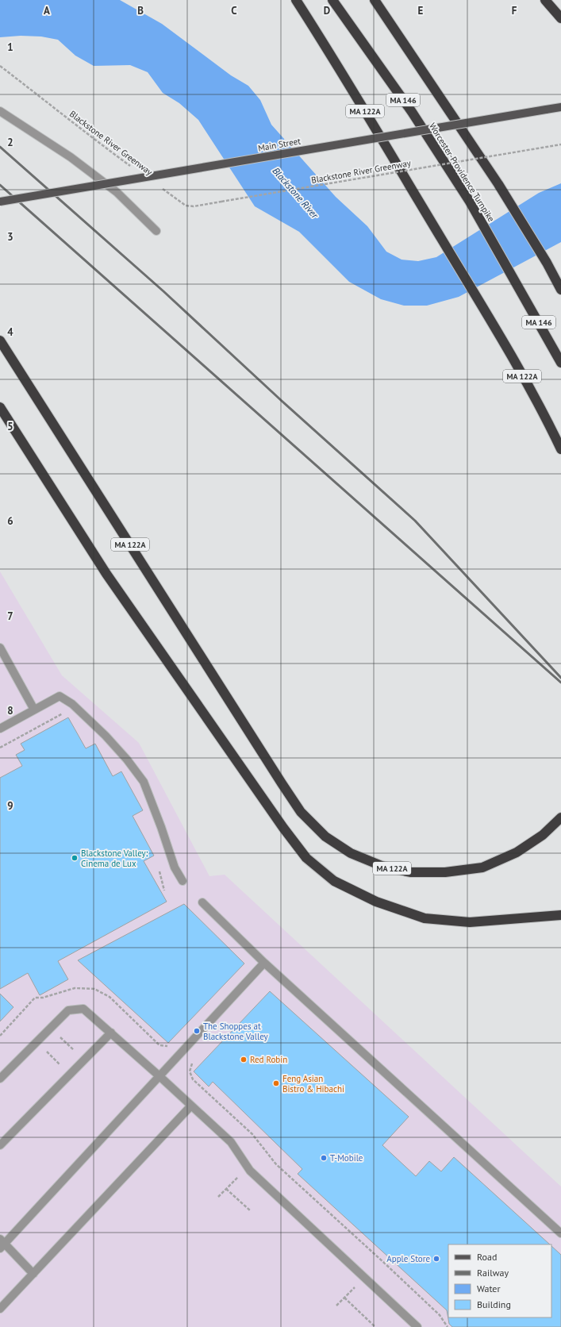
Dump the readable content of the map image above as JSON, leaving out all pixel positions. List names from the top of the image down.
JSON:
{
  "streets": {
    "highway": ["MA 146", "MA 122A", "Worcester-Providence Turnpike"],
    "main road": ["Main Street"],
    "path": ["Blackstone River Greenway"]
  },
  "water": ["Blackstone River"],
  "places": [
    "Blackstone Valley: Cinema de Lux",
    "The Shoppes at Blackstone Valley",
    "Red Robin",
    "Feng Asian Bistro & Hibachi",
    "T-Mobile",
    "Apple Store"
  ],
  "legend": [
    "Road",
    "Railway",
    "Water",
    "Building"
  ],
  "grid": {
    "columns": [
      "A",
      "B",
      "C",
      "D",
      "E",
      "F"
    ],
    "rows": [
      "1",
      "2",
      "3",
      "4",
      "5",
      "6",
      "7",
      "8",
      "9"
    ]
  }
}
